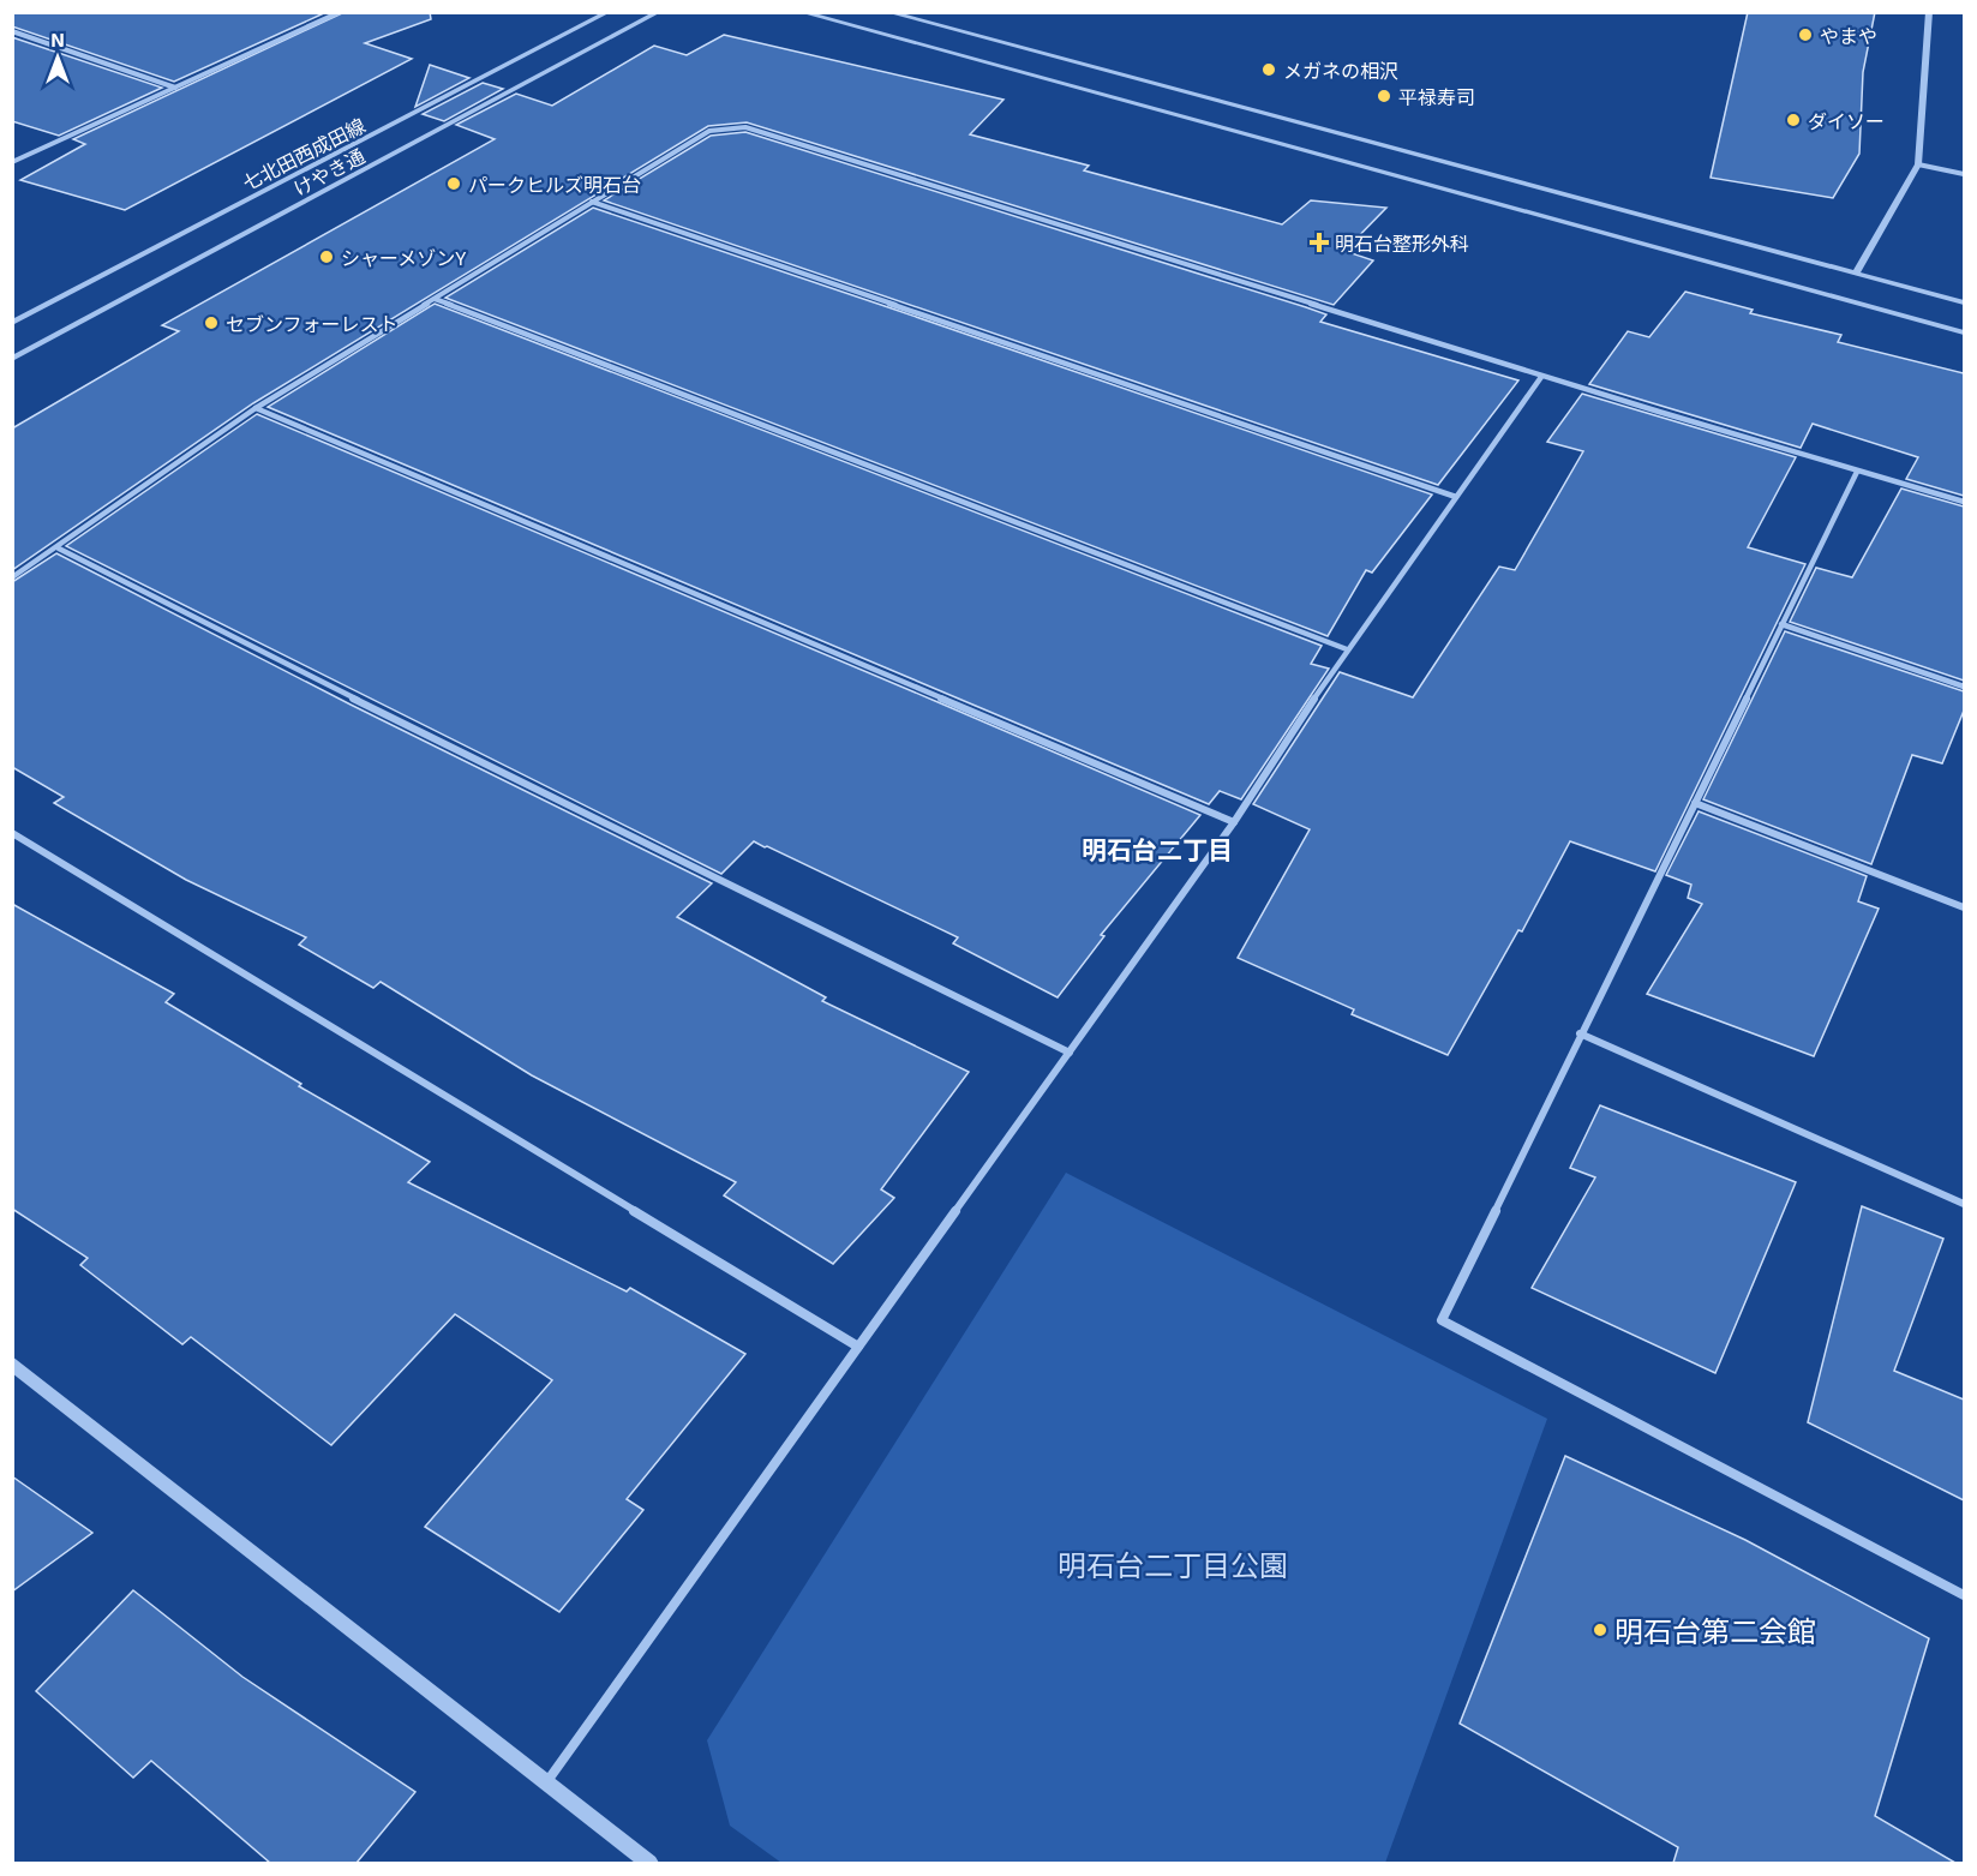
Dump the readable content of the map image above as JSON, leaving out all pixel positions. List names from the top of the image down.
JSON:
{
  "streets": {
    "street": ["七北田西成田線", "けやき通"]
  },
  "districts": ["明石台二丁目"],
  "parks": ["明石台二丁目公園"],
  "places": {
    "other": [
      "やまや",
      "メガネの相沢",
      "平禄寿司",
      "ダイソー",
      "パークヒルズ明石台",
      "シャーメゾンY",
      "セブンフォーレスト",
      "明石台第二会館"
    ],
    "health": ["明石台整形外科"]
  },
  "north": "top"
}
